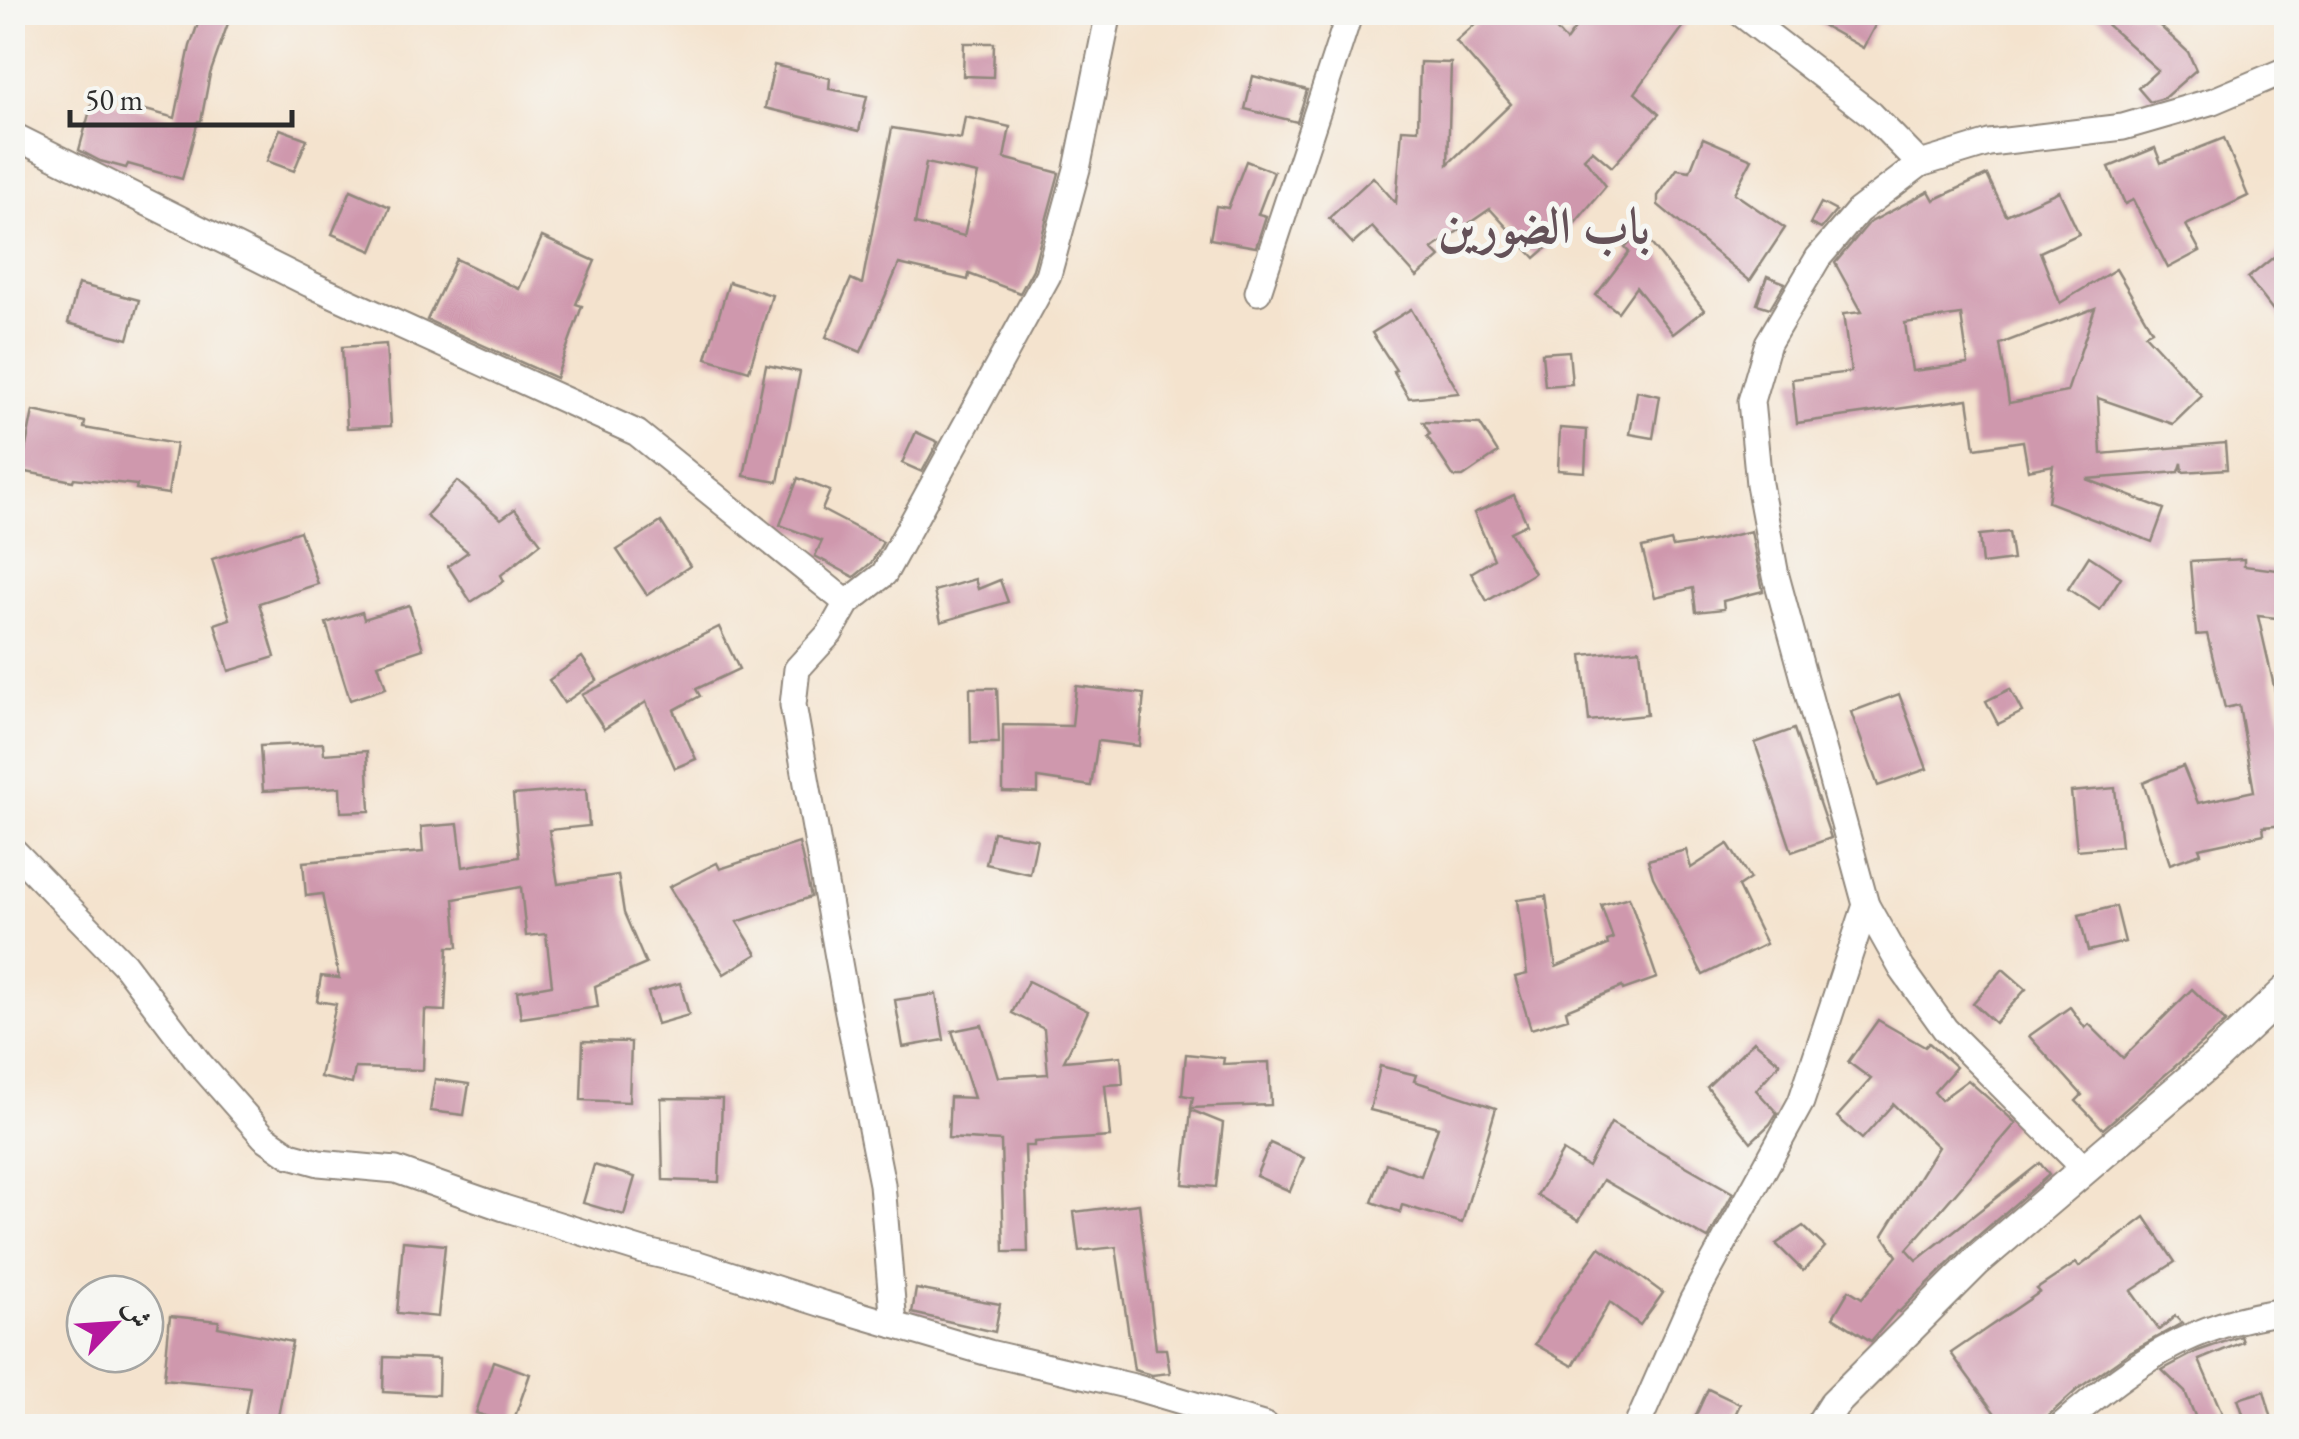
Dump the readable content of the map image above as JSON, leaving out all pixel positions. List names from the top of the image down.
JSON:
{
  "districts": ["باب الضورين"],
  "scale_bar": "50 m",
  "north": "top right"
}
